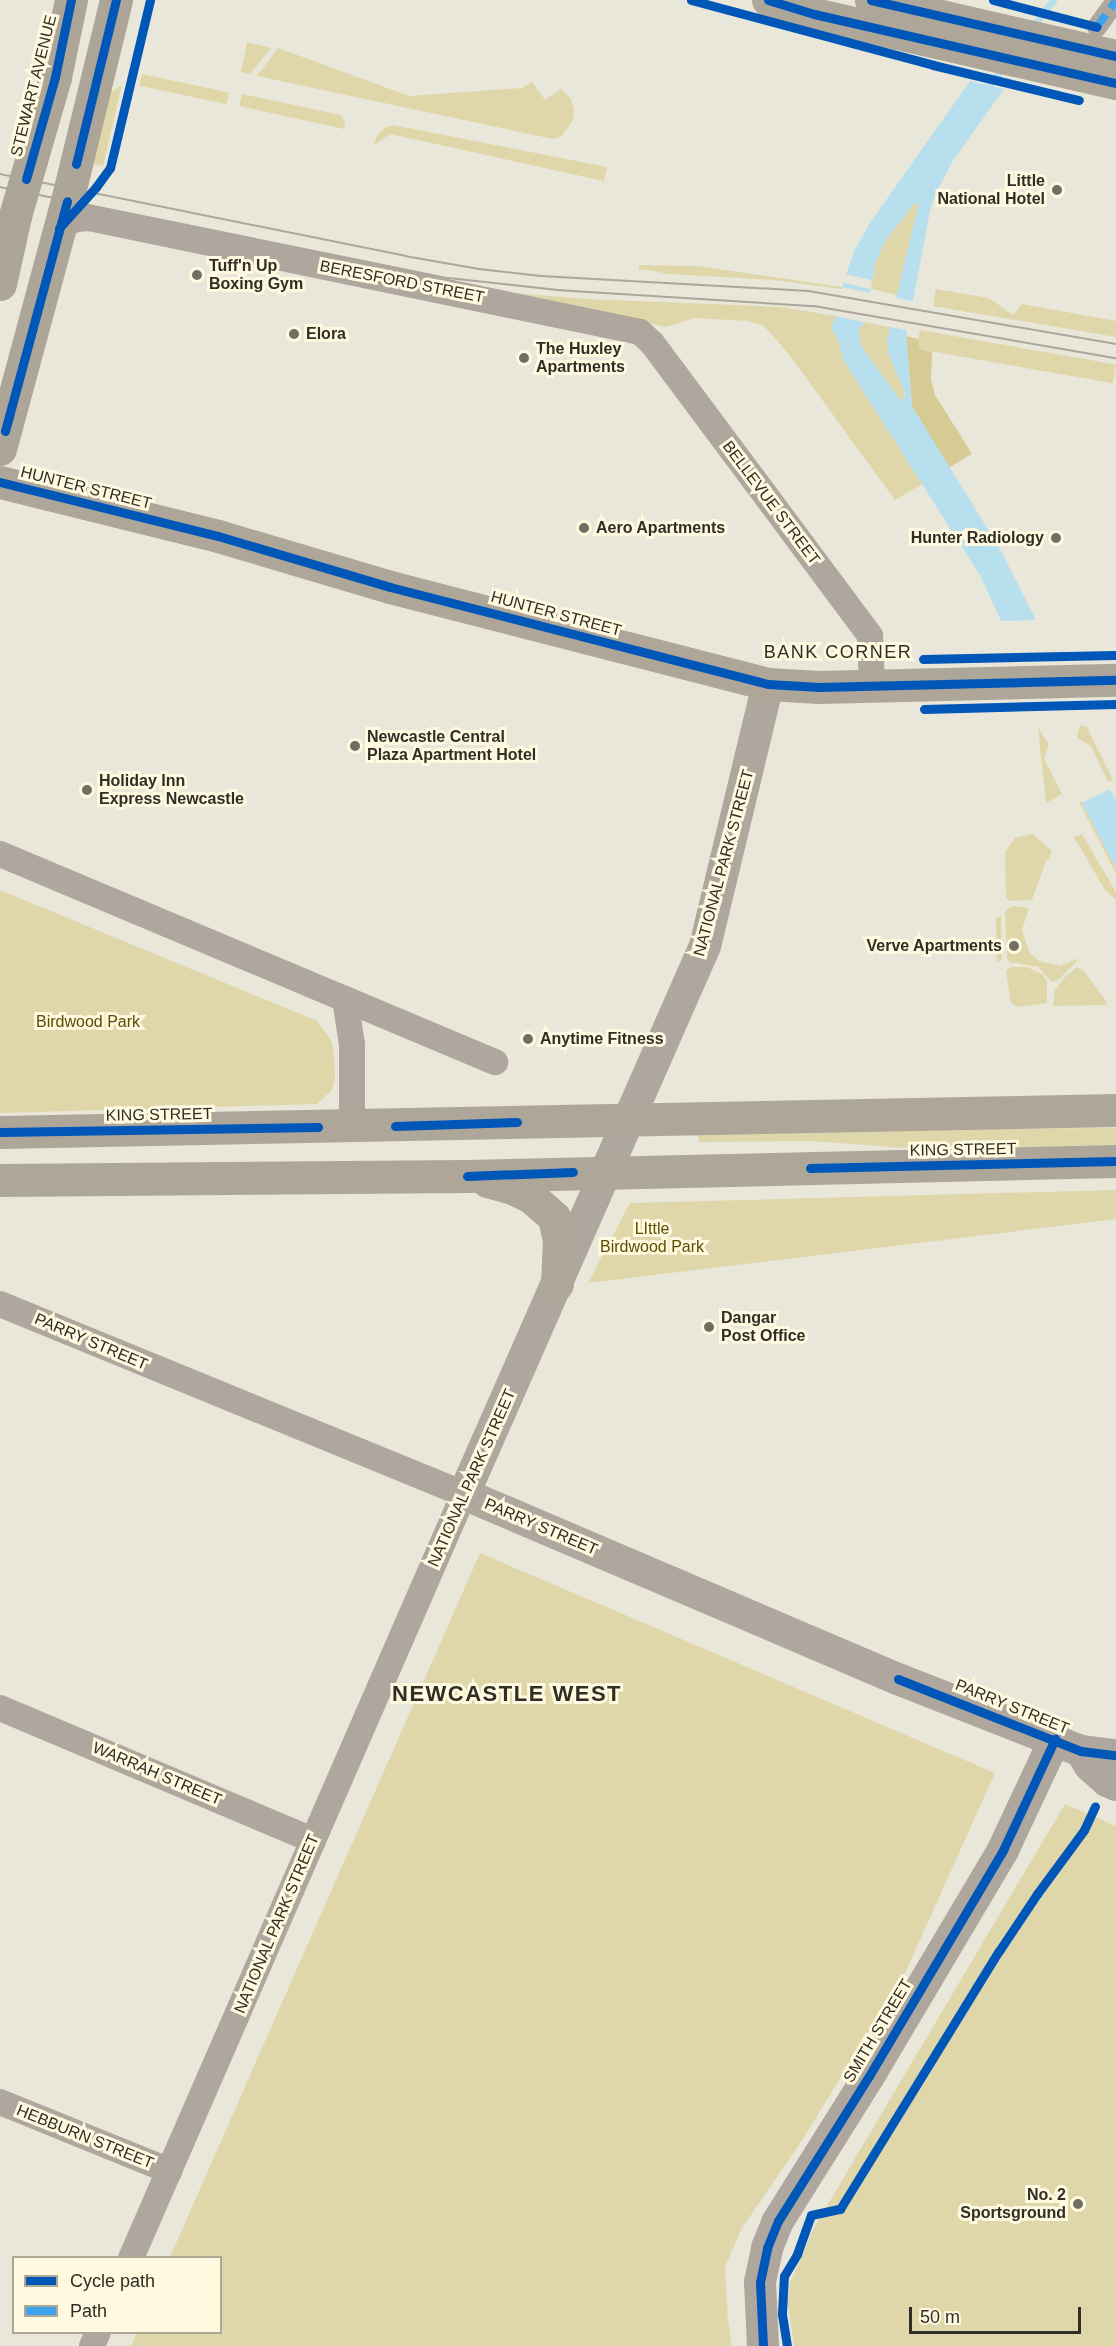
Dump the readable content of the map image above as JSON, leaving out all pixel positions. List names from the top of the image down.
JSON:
{
  "streets": {
    "highway": ["STEWART AVENUE"],
    "main road": ["HUNTER STREET", "KING STREET"],
    "street": [
      "BERESFORD STREET",
      "BELLEVUE STREET",
      "NATIONAL PARK STREET",
      "PARRY STREET",
      "WARRAH STREET",
      "SMITH STREET",
      "HEBBURN STREET"
    ]
  },
  "crossings": [
    ["BERESFORD STREET", "BELLEVUE STREET"],
    ["HUNTER STREET", "BELLEVUE STREET"],
    ["HUNTER STREET", "NATIONAL PARK STREET"],
    ["NATIONAL PARK STREET", "KING STREET"],
    ["NATIONAL PARK STREET", "PARRY STREET"],
    ["NATIONAL PARK STREET", "WARRAH STREET"],
    ["NATIONAL PARK STREET", "HEBBURN STREET"],
    ["PARRY STREET", "SMITH STREET"]
  ],
  "districts": ["BANK CORNER", "NEWCASTLE WEST"],
  "parks": ["Birdwood Park", "LIttle Birdwood Park"],
  "places": [
    "Little National Hotel",
    "Tuff'n Up Boxing Gym",
    "Elora",
    "The Huxley Apartments",
    "Aero Apartments",
    "Hunter Radiology",
    "Newcastle Central Plaza Apartment Hotel",
    "Holiday Inn Express Newcastle",
    "Verve Apartments",
    "Anytime Fitness",
    "Dangar Post Office",
    "No. 2 Sportsground"
  ],
  "legend": ["Cycle path", "Path"],
  "scale_bar": "50 m"
}
